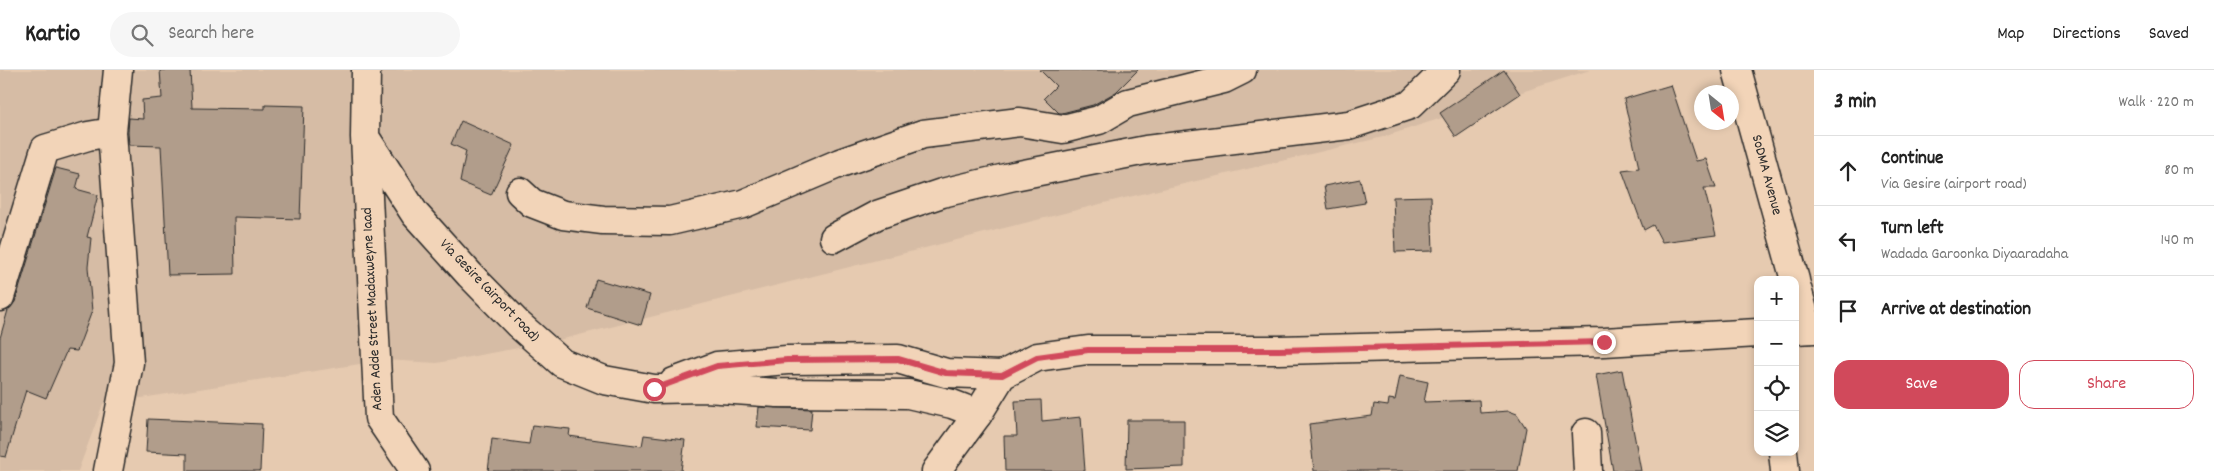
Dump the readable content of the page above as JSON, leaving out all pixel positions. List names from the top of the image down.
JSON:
{
  "streets": {
    "street": ["SoDMA Avenue", "Via Gesire (airport road)", "Aden Adde Street Madaxweyne 1aad"]
  },
  "crossings": [
    ["Via Gesire (airport road)", "Aden Adde Street Madaxweyne 1aad"]
  ],
  "north": "bottom right",
  "page": {
    "header": "Kartio",
    "search": "Search here",
    "nav": ["Map", "Directions", "Saved"],
    "heading": ["3 min", "Walk · 220 m"],
    "list": [
      ["Continue", "Via Gesire (airport road)", "80 m"],
      ["Turn left", "Wadada Garoonka Diyaaradaha", "140 m"],
      "Arrive at destination"
    ],
    "map_buttons": ["+", "−"],
    "buttons": ["Save", "Share"]
  }
}
